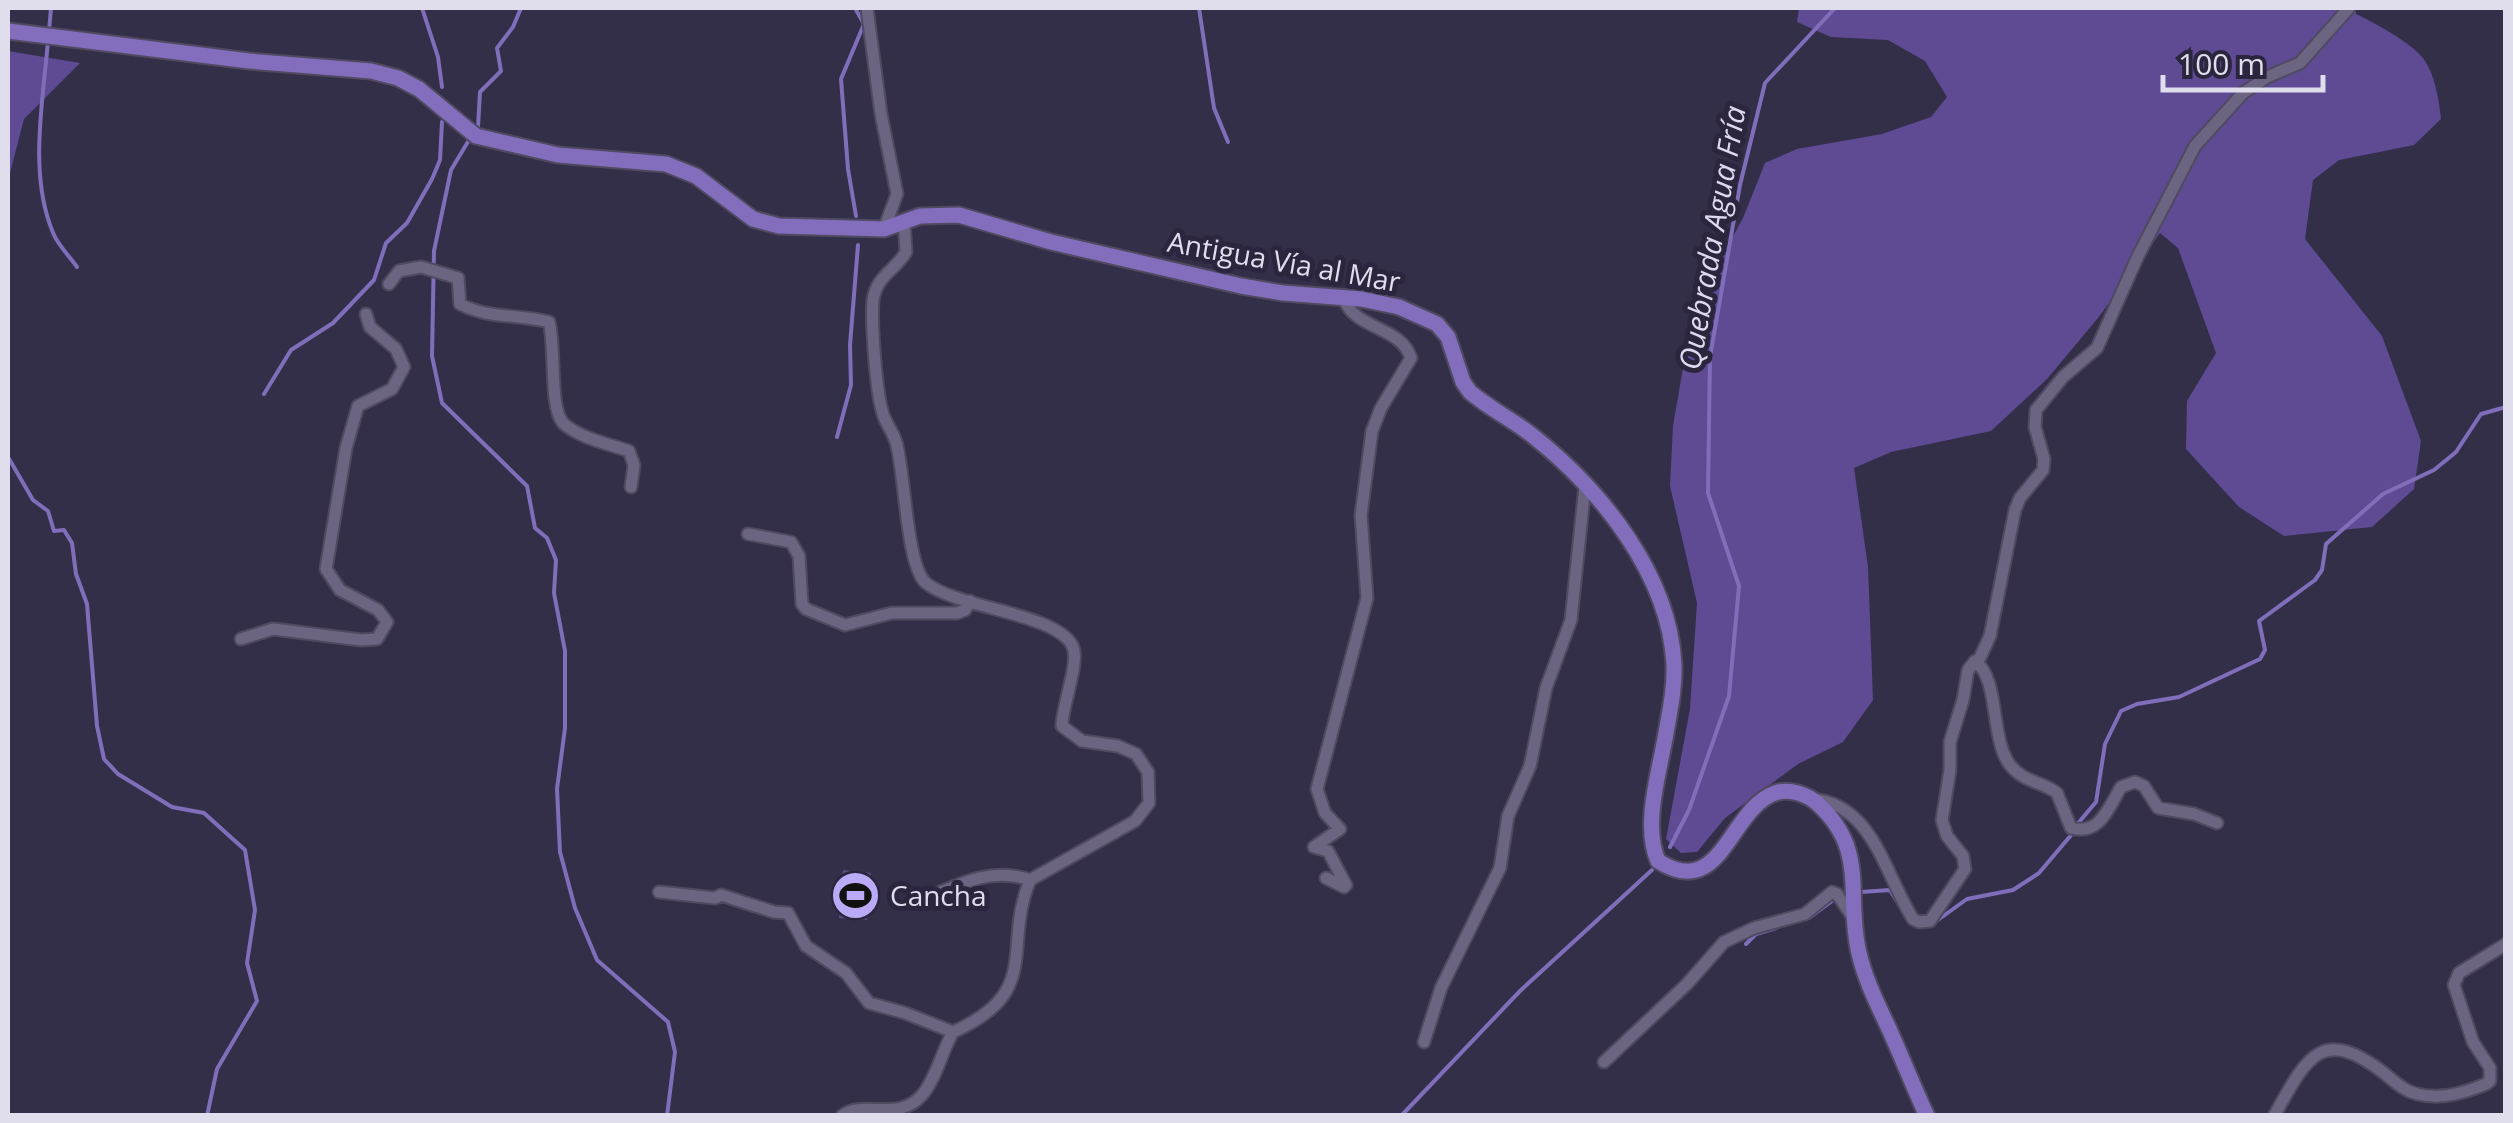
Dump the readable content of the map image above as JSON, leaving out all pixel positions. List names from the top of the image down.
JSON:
{
  "streets": {
    "main road": ["Antigua Vía al Mar"]
  },
  "water": ["Quebrada Agua Fría"],
  "places": {
    "sports": ["Cancha"]
  },
  "scale_bar": "100 m"
}
